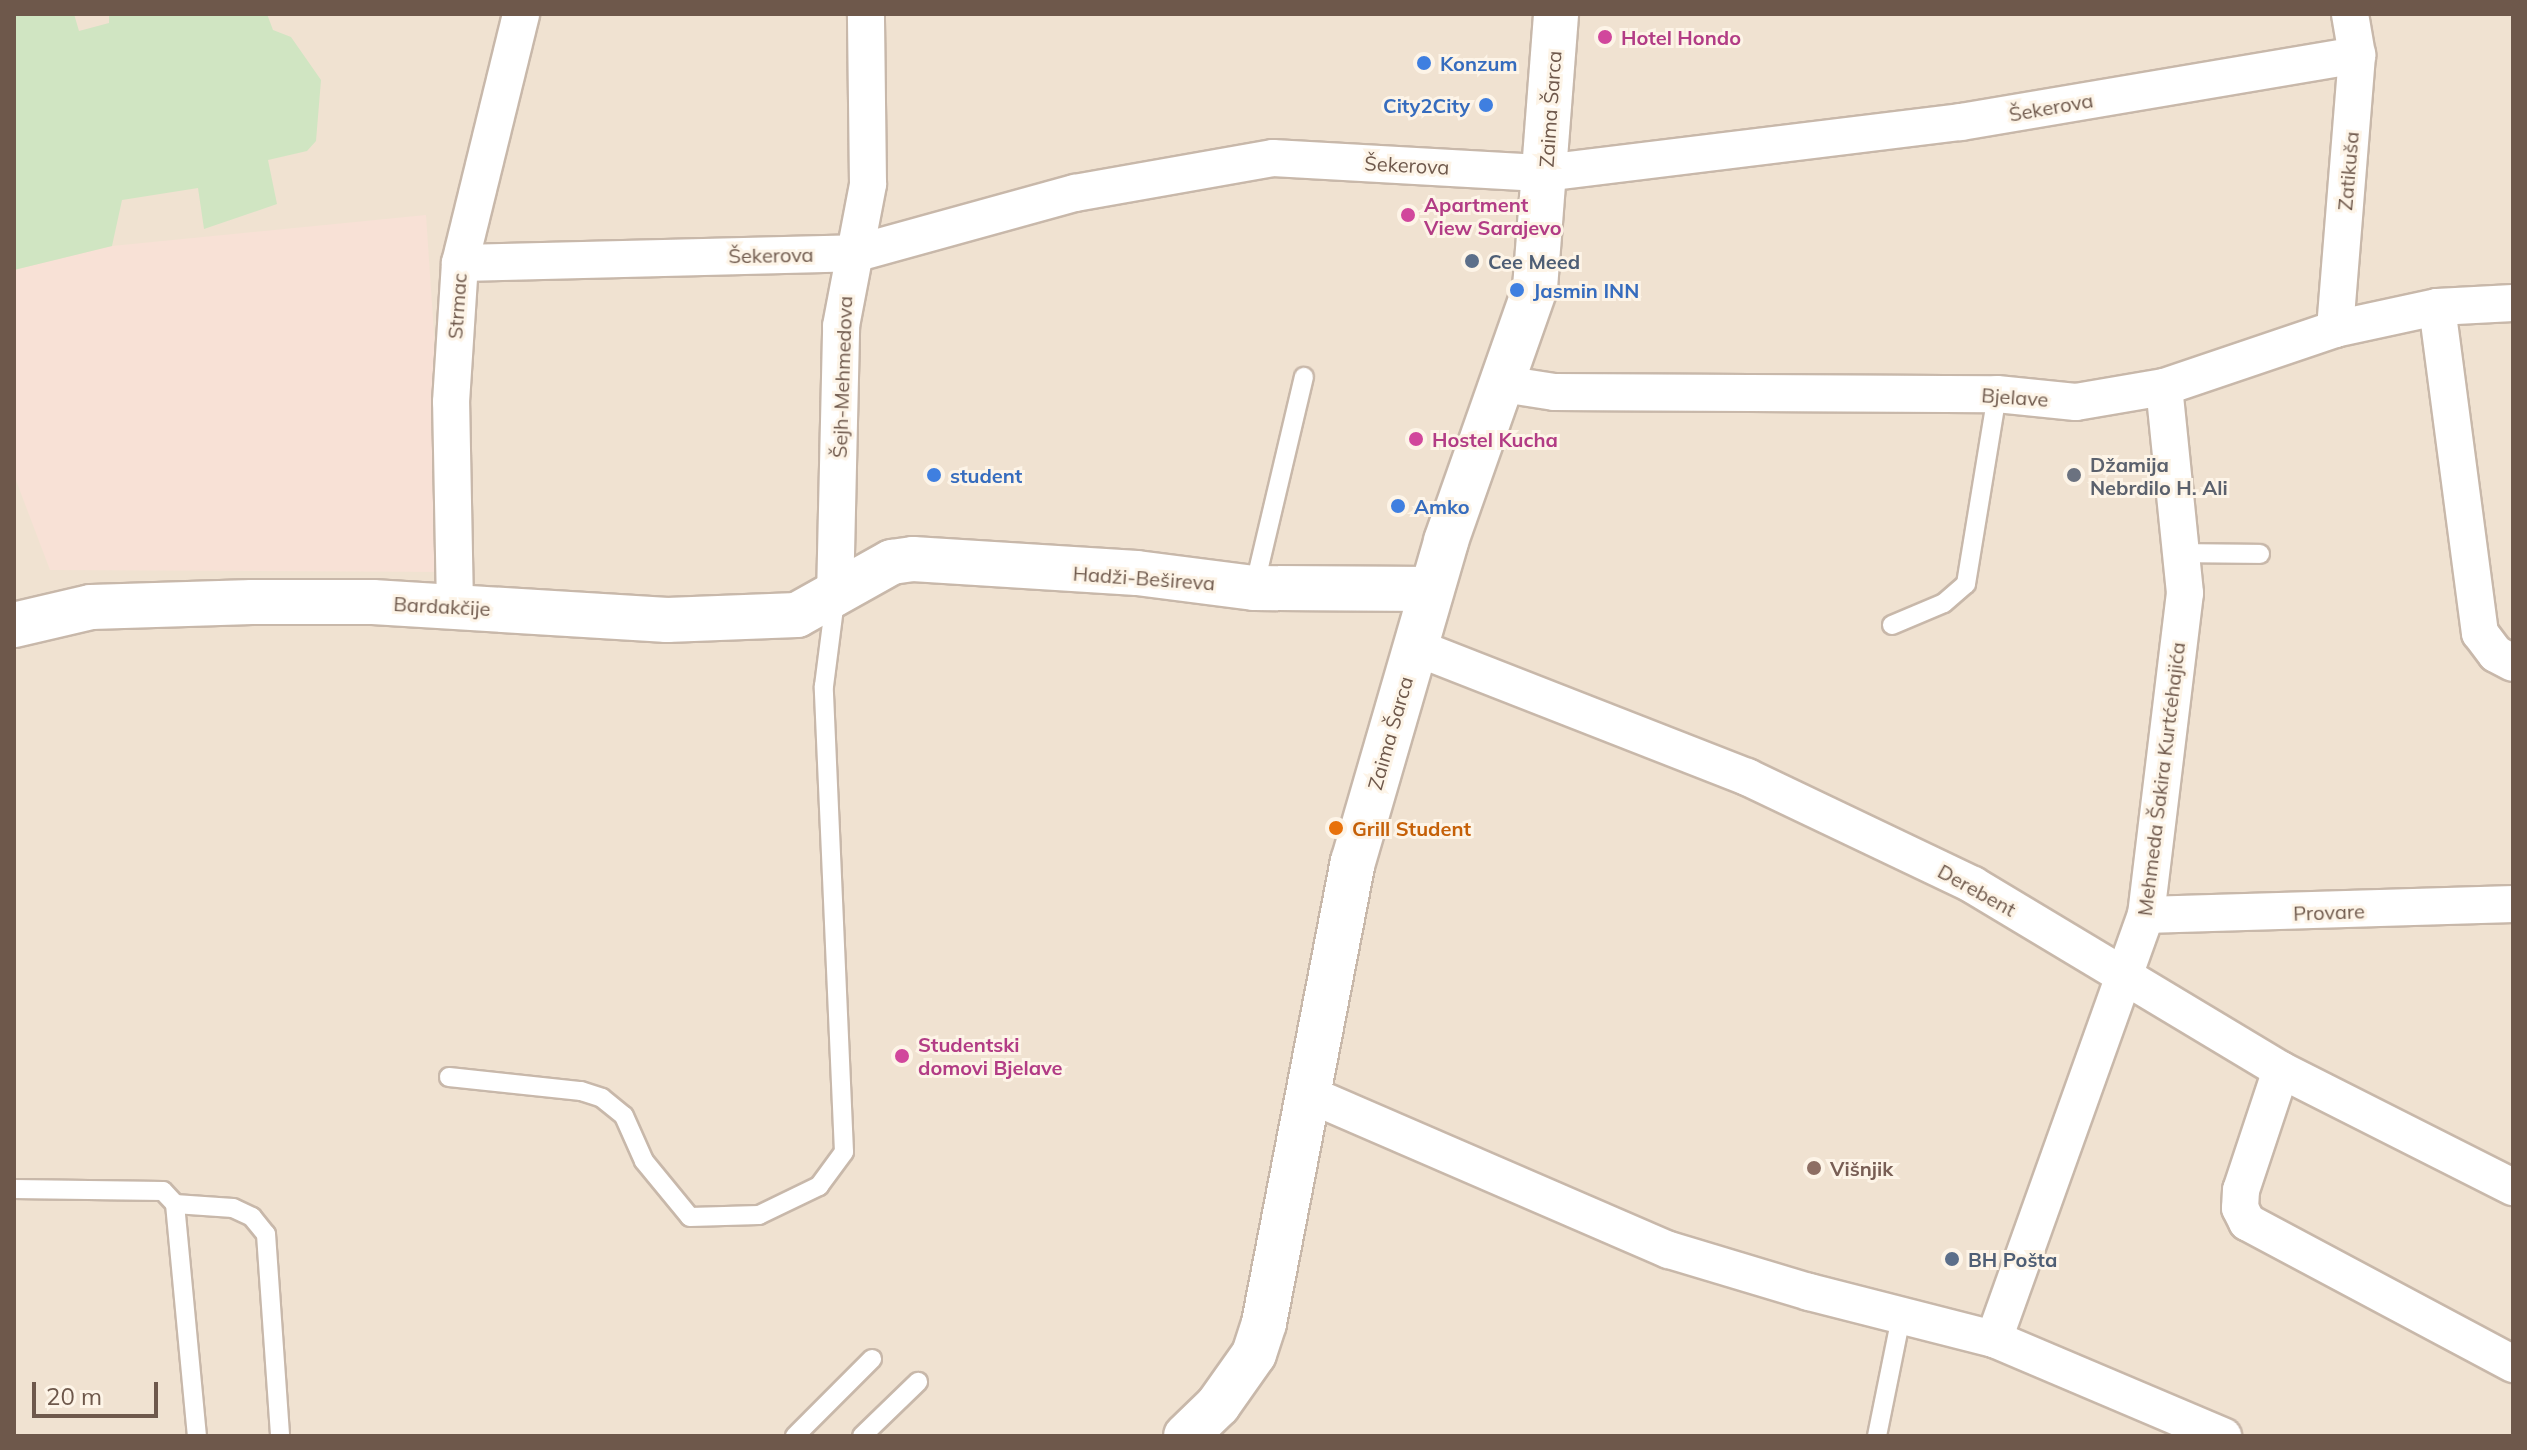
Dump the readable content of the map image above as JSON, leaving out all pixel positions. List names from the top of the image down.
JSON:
{
  "streets": {
    "street": [
      "Šekerova",
      "Zaima Šarca",
      "Zatikuša",
      "Strmac",
      "Šejh-Mehmedova",
      "Bjelave",
      "Hadži-Bešireva",
      "Bardakčije",
      "Mehmeda Šakira Kurtćehajića",
      "Derebent",
      "Provare"
    ]
  },
  "crossings": [
    ["Šekerova", "Zaima Šarca"],
    ["Šekerova", "Zatikuša"],
    ["Šekerova", "Strmac"],
    ["Šekerova", "Šejh-Mehmedova"],
    ["Zaima Šarca", "Bjelave"],
    ["Zaima Šarca", "Hadži-Bešireva"],
    ["Zaima Šarca", "Derebent"],
    ["Zatikuša", "Bjelave"],
    ["Strmac", "Bardakčije"],
    ["Šejh-Mehmedova", "Hadži-Bešireva"],
    ["Šejh-Mehmedova", "Bardakčije"],
    ["Bjelave", "Mehmeda Šakira Kurtćehajića"],
    ["Hadži-Bešireva", "Bardakčije"],
    ["Mehmeda Šakira Kurtćehajića", "Derebent"],
    ["Mehmeda Šakira Kurtćehajića", "Provare"]
  ],
  "places": [
    "Hotel Hondo",
    "Konzum",
    "City2City",
    "Apartment View Sarajevo",
    "Cee Meed",
    "Jasmin INN",
    "Hostel Kucha",
    "student",
    "Džamija Nebrdilo H. Ali",
    "Amko",
    "Grill Student",
    "Studentski domovi Bjelave",
    "Višnjik",
    "BH Pošta"
  ],
  "scale_bar": "20 m"
}
